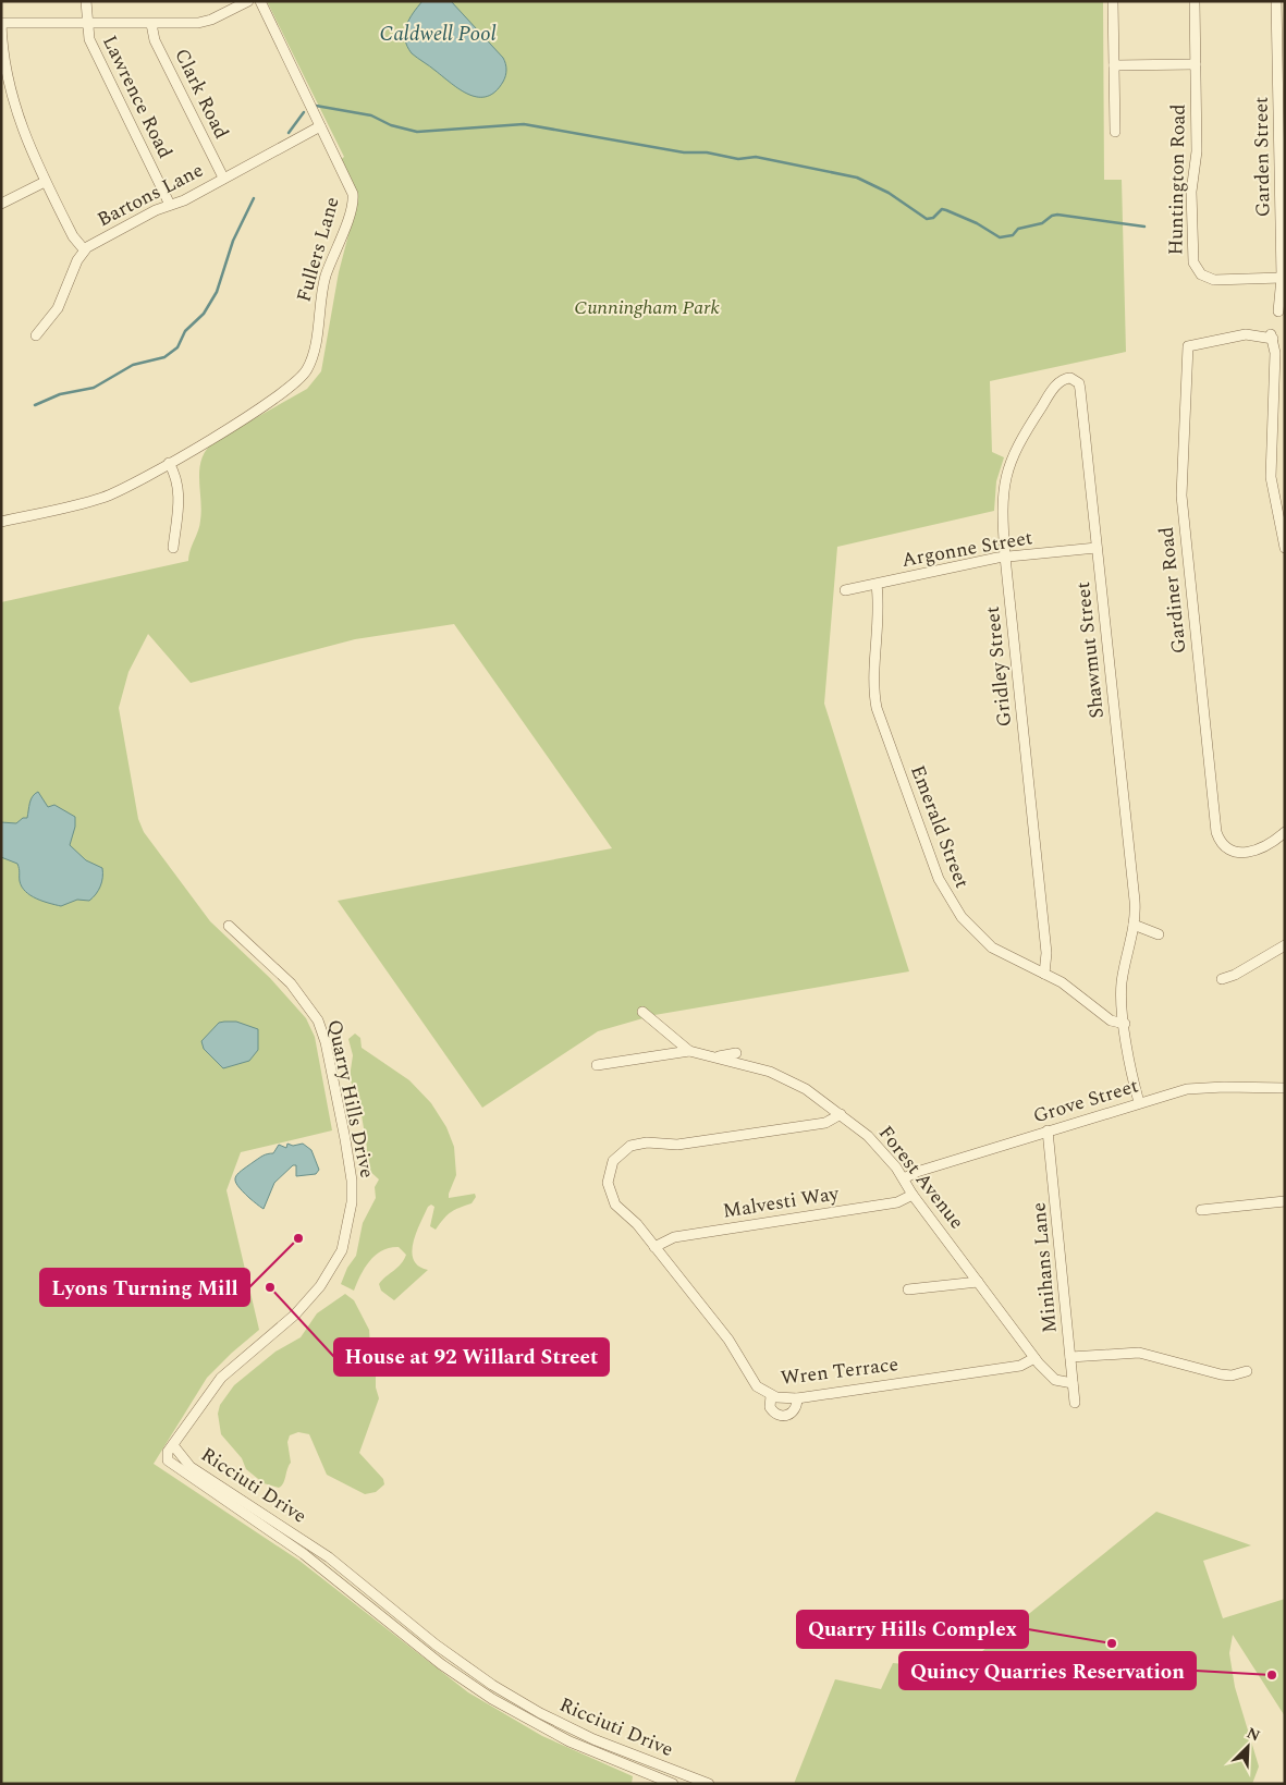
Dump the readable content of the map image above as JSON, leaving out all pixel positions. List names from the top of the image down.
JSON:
{
  "streets": {
    "street": [
      "Clark Road",
      "Lawrence Road",
      "Garden Street",
      "Huntington Road",
      "Bartons Lane",
      "Fullers Lane",
      "Argonne Street",
      "Gardiner Road",
      "Shawmut Street",
      "Gridley Street",
      "Emerald Street",
      "Quarry Hills Drive",
      "Grove Street",
      "Forest Avenue",
      "Malvesti Way",
      "Minihans Lane",
      "Wren Terrace",
      "Ricciuti Drive"
    ]
  },
  "crossings": [
    ["Clark Road", "Bartons Lane"],
    ["Lawrence Road", "Bartons Lane"],
    ["Garden Street", "Huntington Road"],
    ["Bartons Lane", "Fullers Lane"],
    ["Argonne Street", "Shawmut Street"],
    ["Argonne Street", "Gridley Street"],
    ["Argonne Street", "Emerald Street"],
    ["Shawmut Street", "Gridley Street"],
    ["Shawmut Street", "Emerald Street"],
    ["Shawmut Street", "Grove Street"],
    ["Gridley Street", "Emerald Street"],
    ["Quarry Hills Drive", "Ricciuti Drive"],
    ["Grove Street", "Forest Avenue"],
    ["Grove Street", "Minihans Lane"],
    ["Forest Avenue", "Malvesti Way"],
    ["Forest Avenue", "Minihans Lane"],
    ["Forest Avenue", "Wren Terrace"],
    ["Malvesti Way", "Wren Terrace"]
  ],
  "water": ["Caldwell Pool"],
  "parks": ["Cunningham Park"],
  "places": [
    "Lyons Turning Mill",
    "House at 92 Willard Street",
    "Quarry Hills Complex",
    "Quincy Quarries Reservation"
  ],
  "north": "top right"
}
